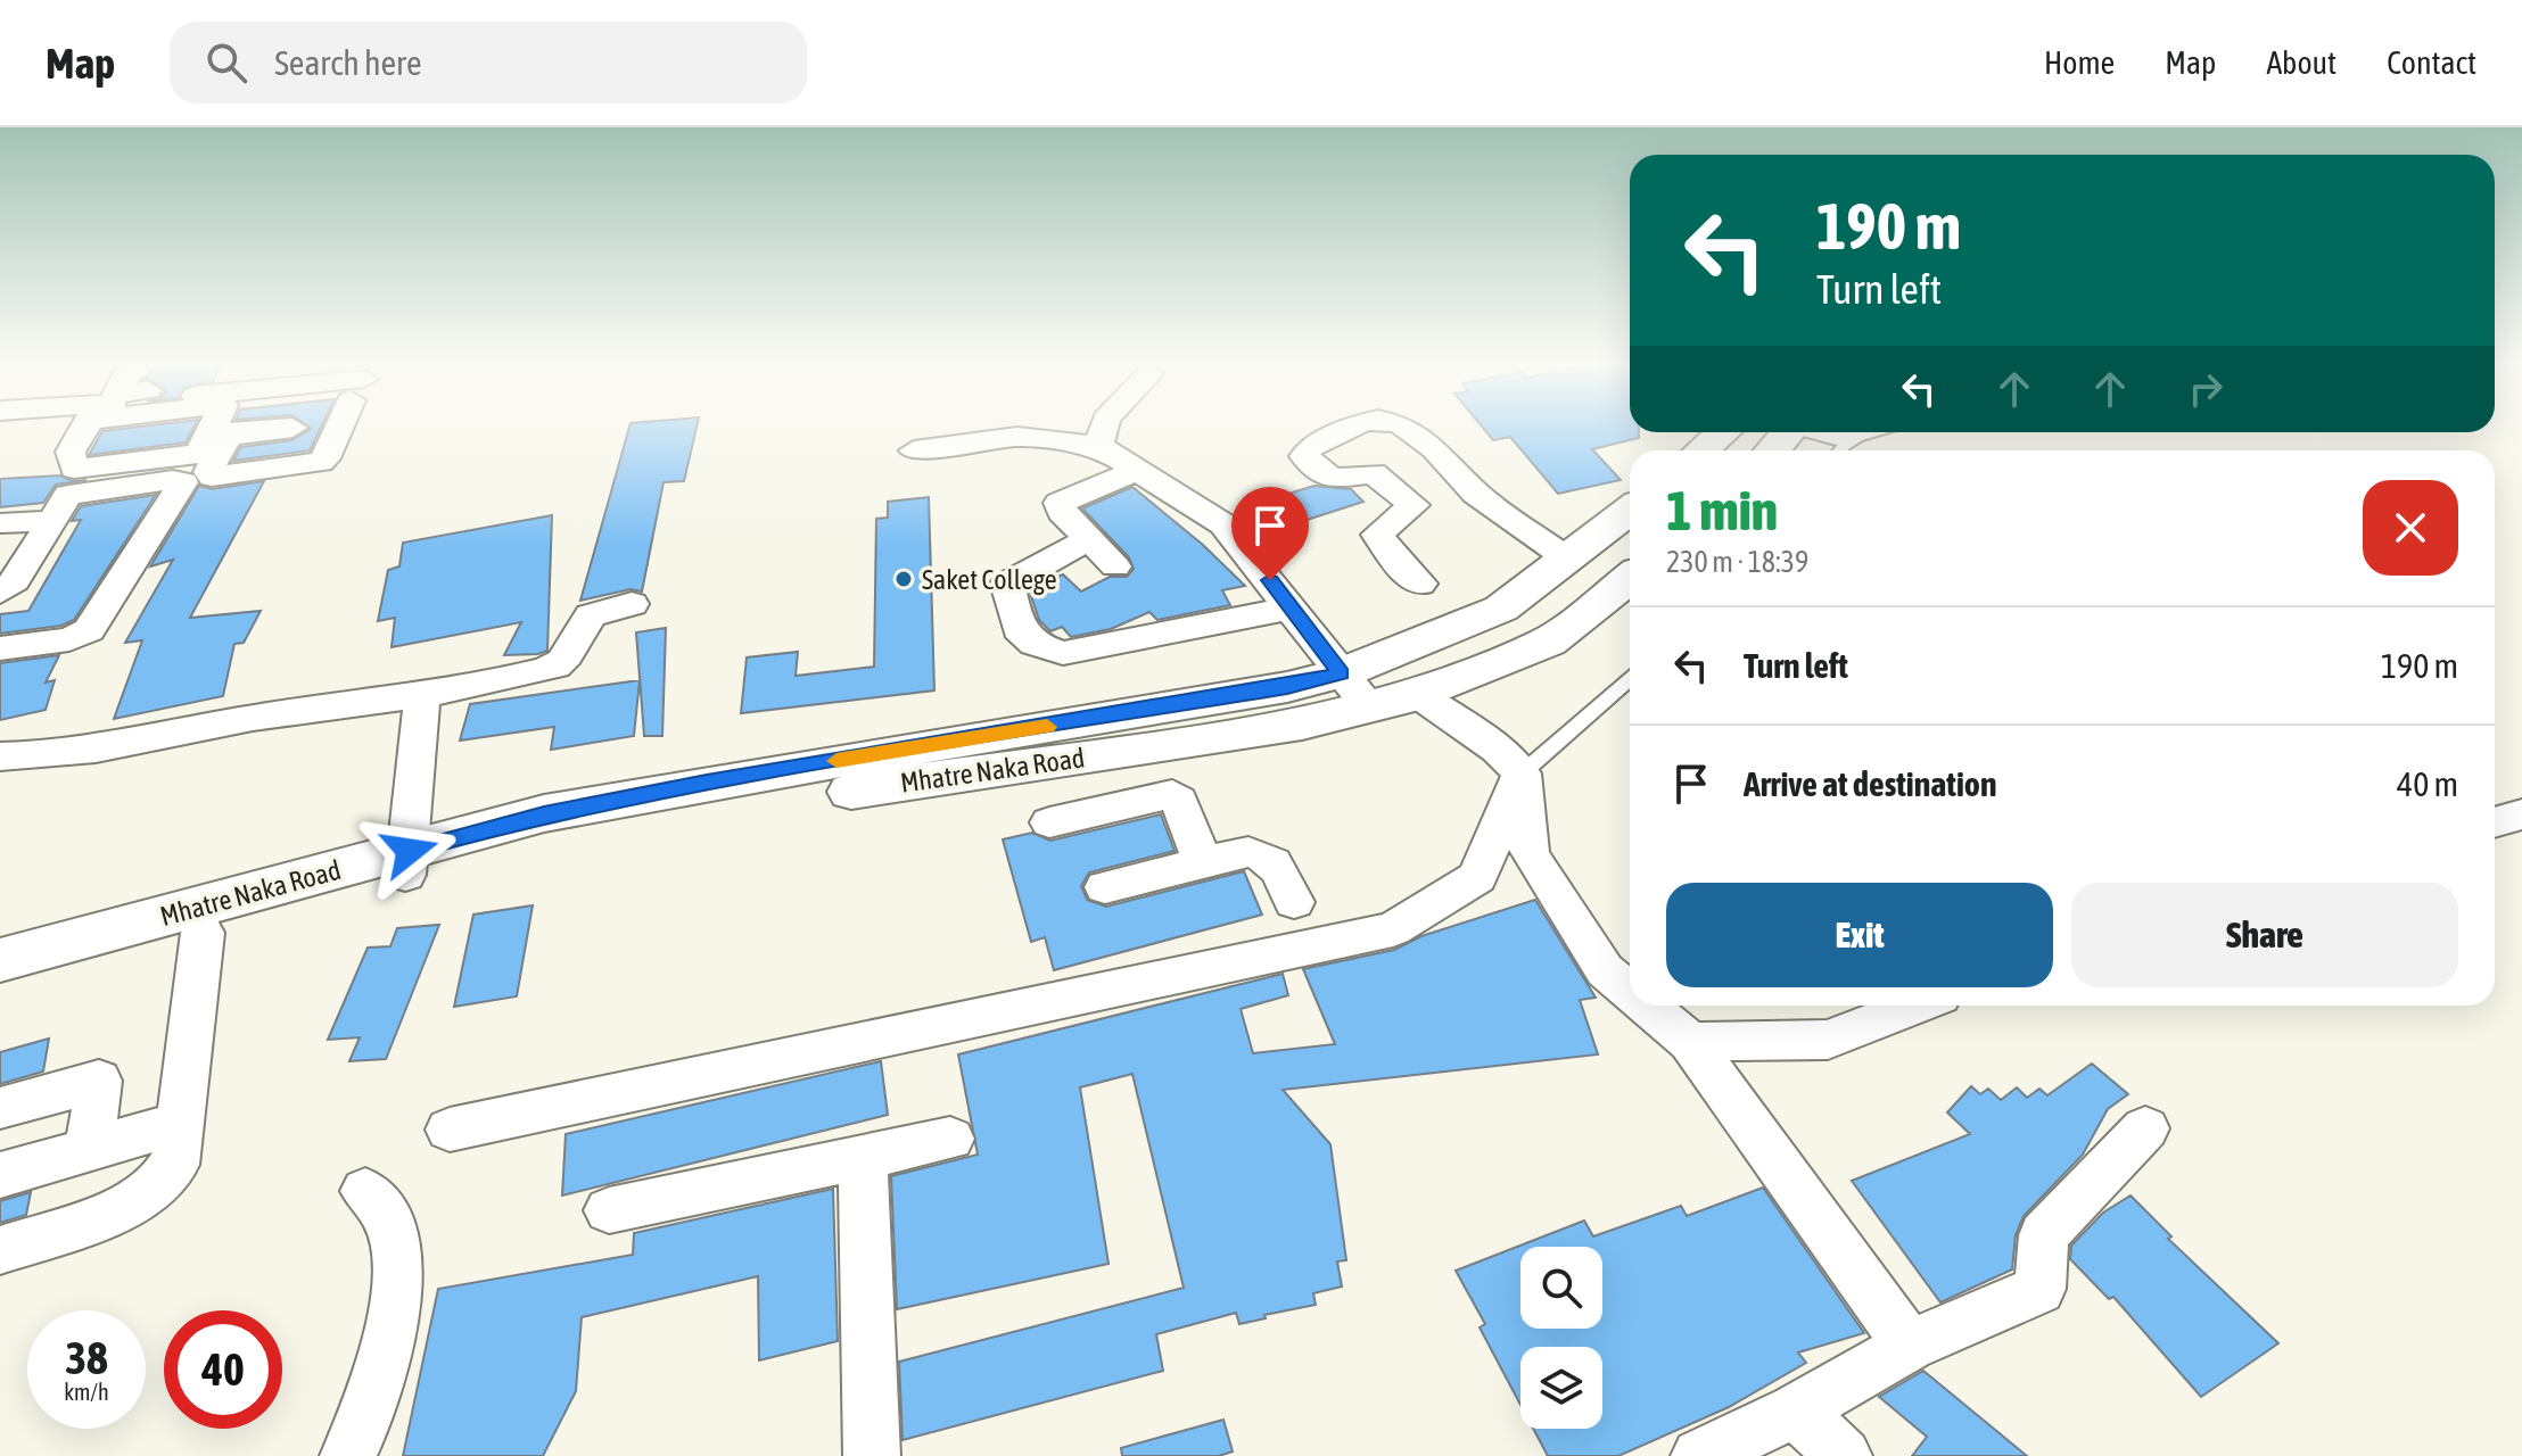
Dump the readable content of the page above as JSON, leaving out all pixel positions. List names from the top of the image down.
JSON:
{
  "streets": {
    "street": ["Mhatre Naka Road"]
  },
  "places": ["Saket College"],
  "page": {
    "header": "Map",
    "search": "Search here",
    "nav": [
      "Home",
      "Map",
      "About",
      "Contact"
    ],
    "turn": ["190 m", "Turn left"],
    "heading": ["1 min", "230 m · 18:39"],
    "list": [
      {
        "name": "Turn left",
        "value": "190 m"
      },
      {
        "name": "Arrive at destination",
        "value": "40 m"
      }
    ],
    "buttons": ["Exit", "Share"],
    "speed": "38 km/h",
    "limit": "40"
  }
}
